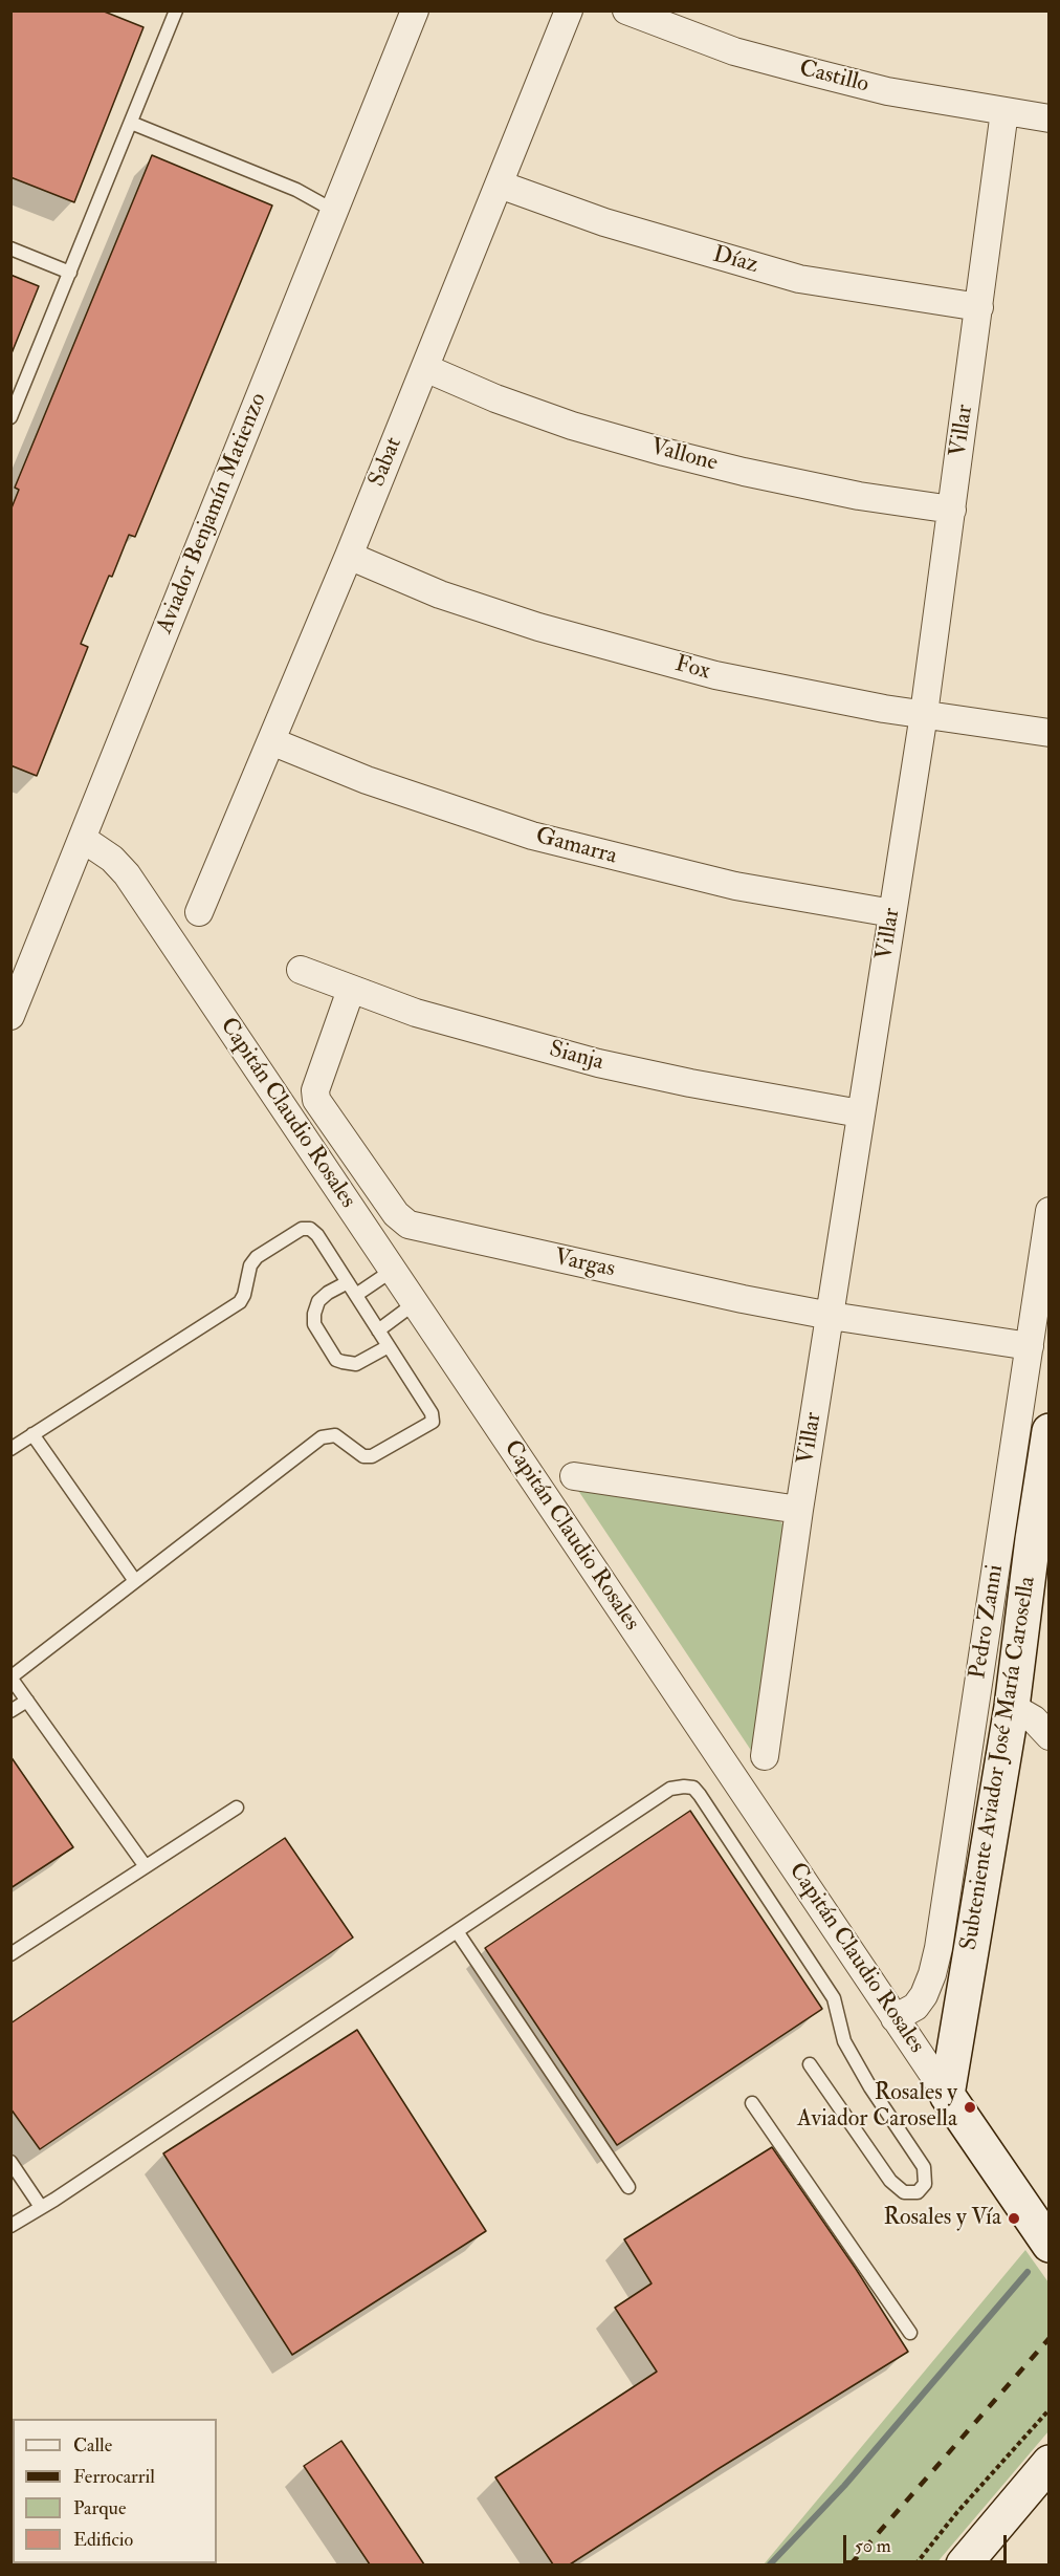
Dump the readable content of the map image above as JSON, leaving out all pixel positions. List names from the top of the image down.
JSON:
{
  "streets": {
    "street": [
      "Castillo",
      "Díaz",
      "Villar",
      "Vallone",
      "Sabat",
      "Aviador Benjamín Matienzo",
      "Fox",
      "Gamarra",
      "Sianja",
      "Capitán Claudio Rosales",
      "Vargas",
      "Pedro Zanni",
      "Subteniente Aviador José María Carosella"
    ]
  },
  "crossings": [
    ["Castillo", "Villar"],
    ["Díaz", "Villar"],
    ["Díaz", "Sabat"],
    ["Villar", "Vallone"],
    ["Villar", "Fox"],
    ["Villar", "Gamarra"],
    ["Villar", "Sianja"],
    ["Villar", "Vargas"],
    ["Vallone", "Sabat"],
    ["Sabat", "Fox"],
    ["Sabat", "Gamarra"],
    ["Aviador Benjamín Matienzo", "Capitán Claudio Rosales"],
    ["Sianja", "Vargas"],
    ["Capitán Claudio Rosales", "Pedro Zanni"],
    ["Capitán Claudio Rosales", "Subteniente Aviador José María Carosella"],
    ["Vargas", "Pedro Zanni"]
  ],
  "places": ["Rosales y Aviador Carosella", "Rosales y Vía"],
  "legend": [
    "Calle",
    "Ferrocarril",
    "Parque",
    "Edificio"
  ],
  "scale_bar": "50 m"
}
